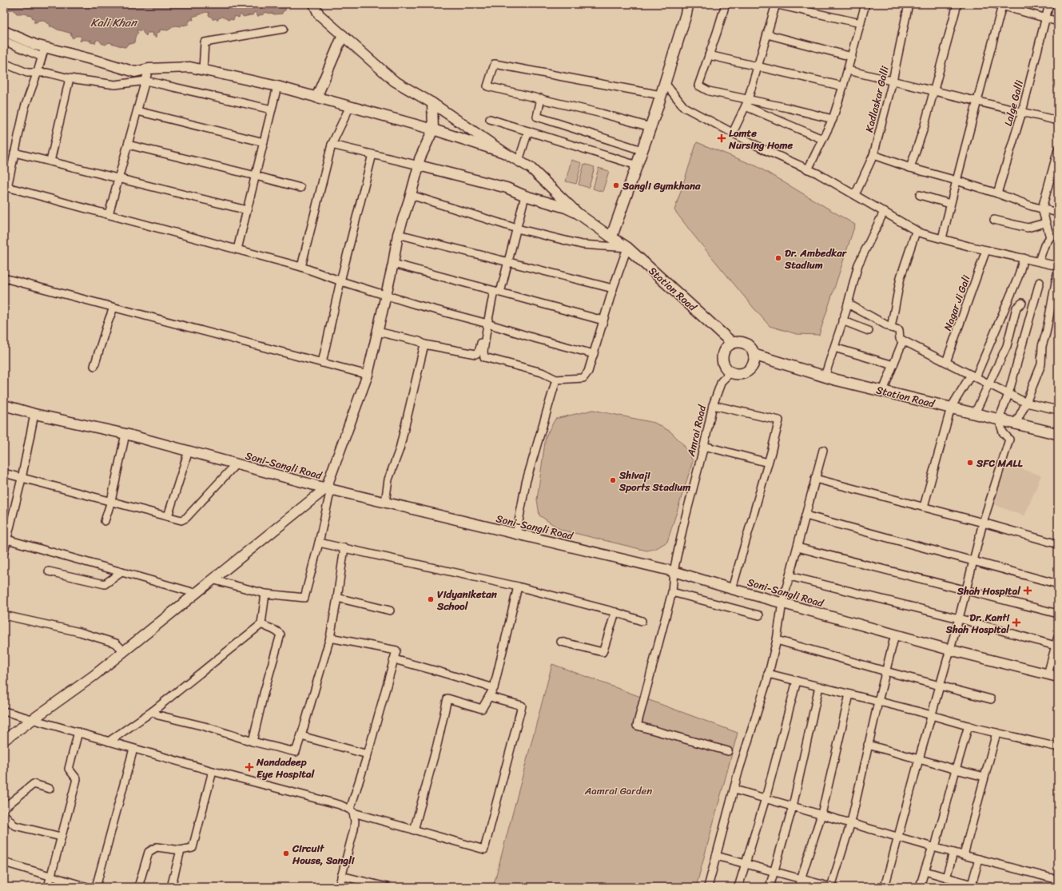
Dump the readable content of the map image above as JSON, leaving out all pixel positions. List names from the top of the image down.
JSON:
{
  "streets": {
    "highway": ["Station Road"],
    "main road": ["Soni-Sangli Road"],
    "street": [
      "Kadlaskar Galli",
      "Lalge Galli",
      "Nagar Ji Gali",
      "Amrai Road"
    ]
  },
  "crossings": [
    ["Station Road", "Amrai Road"],
    ["Amrai Road", "Soni-Sangli Road"]
  ],
  "water": ["Kali Khan"],
  "parks": ["Aamrai Garden"],
  "places": {
    "health": [
      "Lomte Nursing Home",
      "Shah Hospital",
      "Dr. Kanti Shah Hospital",
      "Nandadeep Eye Hospital"
    ],
    "other": [
      "Sangli Gymkhana",
      "Dr. Ambedkar Stadium",
      "SFC MALL",
      "Shivaji Sports Stadium",
      "Vidyaniketan School",
      "Circuit House, Sangli"
    ]
  }
}
